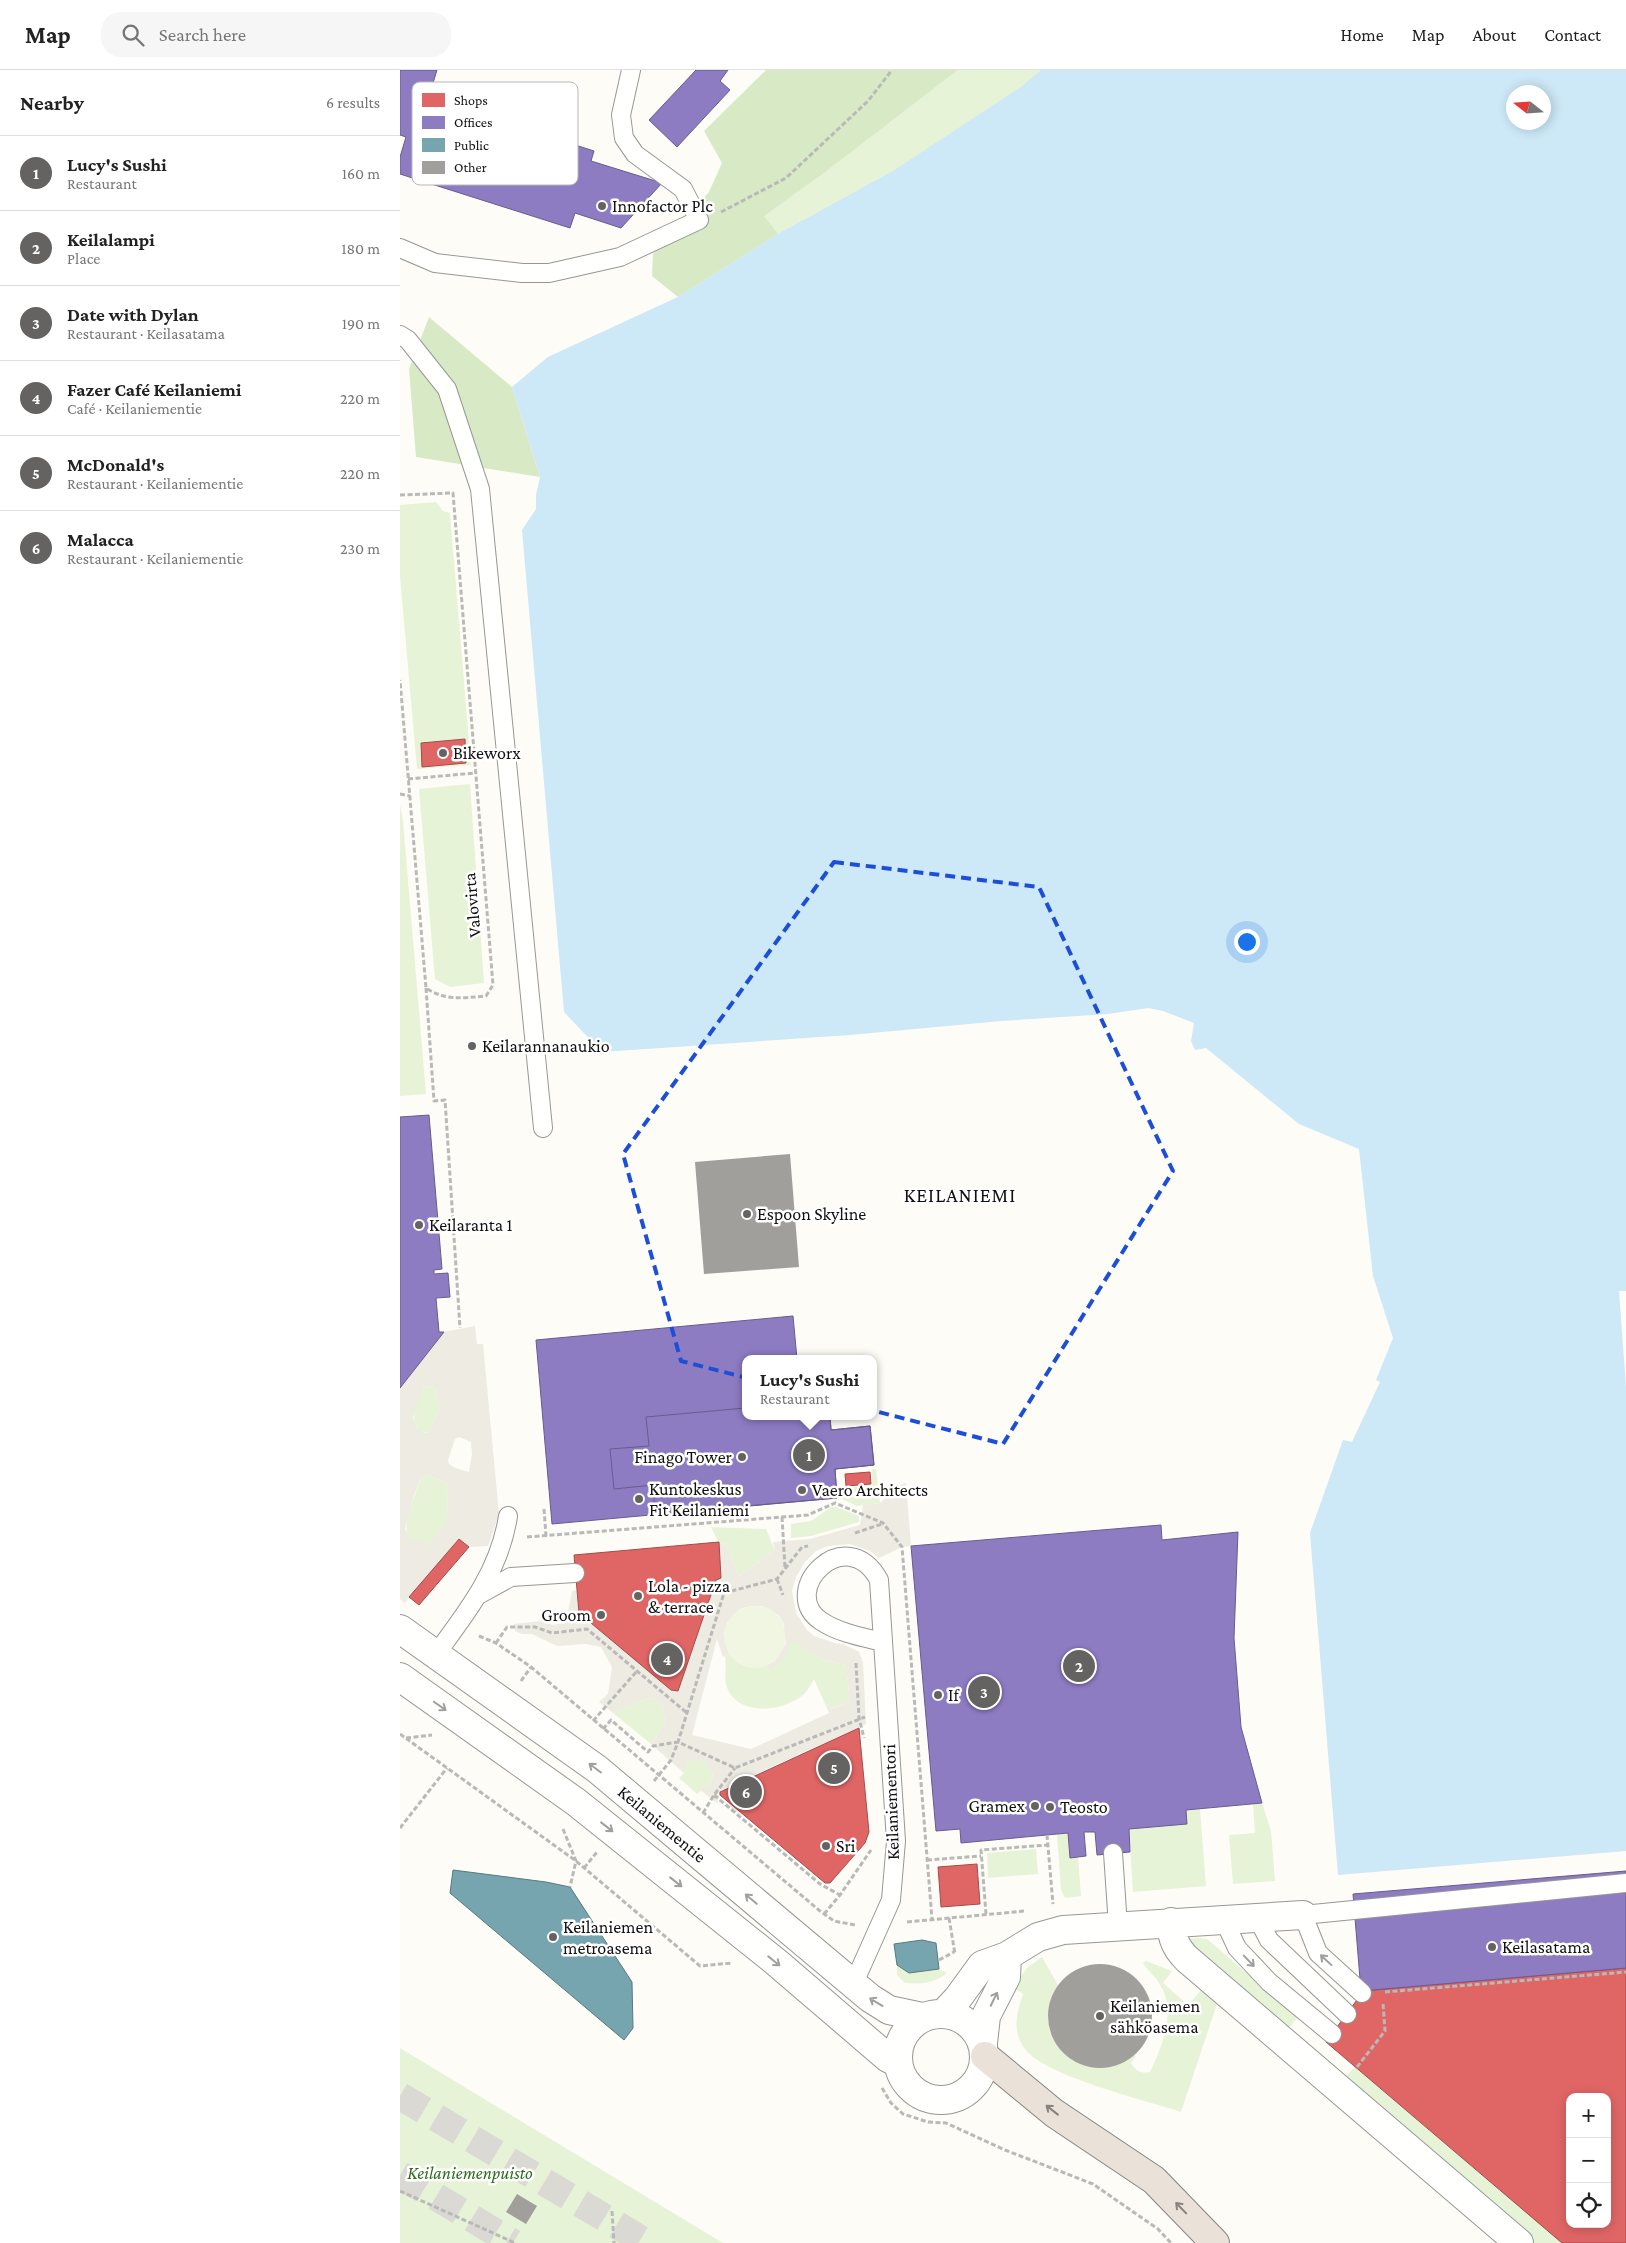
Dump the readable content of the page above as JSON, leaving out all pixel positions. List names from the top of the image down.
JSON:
{
  "streets": {
    "street": ["Keilaniementie"],
    "lane": ["Keilaniementori"],
    "path": ["Valovirta"]
  },
  "crossings": [
    ["Keilaniementori", "Keilaniementie"]
  ],
  "districts": ["KEILANIEMI"],
  "parks": ["Keilaniemenpuisto"],
  "places": [
    "Innofactor Plc",
    "Bikeworx",
    "Keilarannanaukio",
    "Espoon Skyline",
    "Keilaranta 1",
    "Finago Tower",
    "Vaero Architects",
    "Kuntokeskus Fit Keilaniemi",
    "Lola - pizza & terrace",
    "Groom",
    "If",
    "Gramex",
    "Teosto",
    "Sri",
    "Keilaniemen metroasema",
    "Keilasatama",
    "Keilaniemen sähköasema"
  ],
  "legend": [
    "Shops",
    "Offices",
    "Public",
    "Other"
  ],
  "north": "left",
  "page": {
    "header": "Map",
    "search": "Search here",
    "nav": [
      "Home",
      "Map",
      "About",
      "Contact"
    ],
    "heading": ["Nearby", "6 results"],
    "list": [
      {
        "mark": "1",
        "name": "Lucy's Sushi",
        "note": "Restaurant",
        "value": "160 m"
      },
      {
        "mark": "2",
        "name": "Keilalampi",
        "note": "Place",
        "value": "180 m"
      },
      {
        "mark": "3",
        "name": "Date with Dylan",
        "note": "Restaurant · Keilasatama",
        "value": "190 m"
      },
      {
        "mark": "4",
        "name": "Fazer Café Keilaniemi",
        "note": "Café · Keilaniementie",
        "value": "220 m"
      },
      {
        "mark": "5",
        "name": "McDonald's",
        "note": "Restaurant · Keilaniementie",
        "value": "220 m"
      },
      {
        "mark": "6",
        "name": "Malacca",
        "note": "Restaurant · Keilaniementie",
        "value": "230 m"
      }
    ],
    "popup": ["Lucy's Sushi", "Restaurant"],
    "pins": [
      "1",
      "4",
      "2",
      "3",
      "5",
      "6"
    ],
    "map_buttons": ["+", "−"]
  }
}
